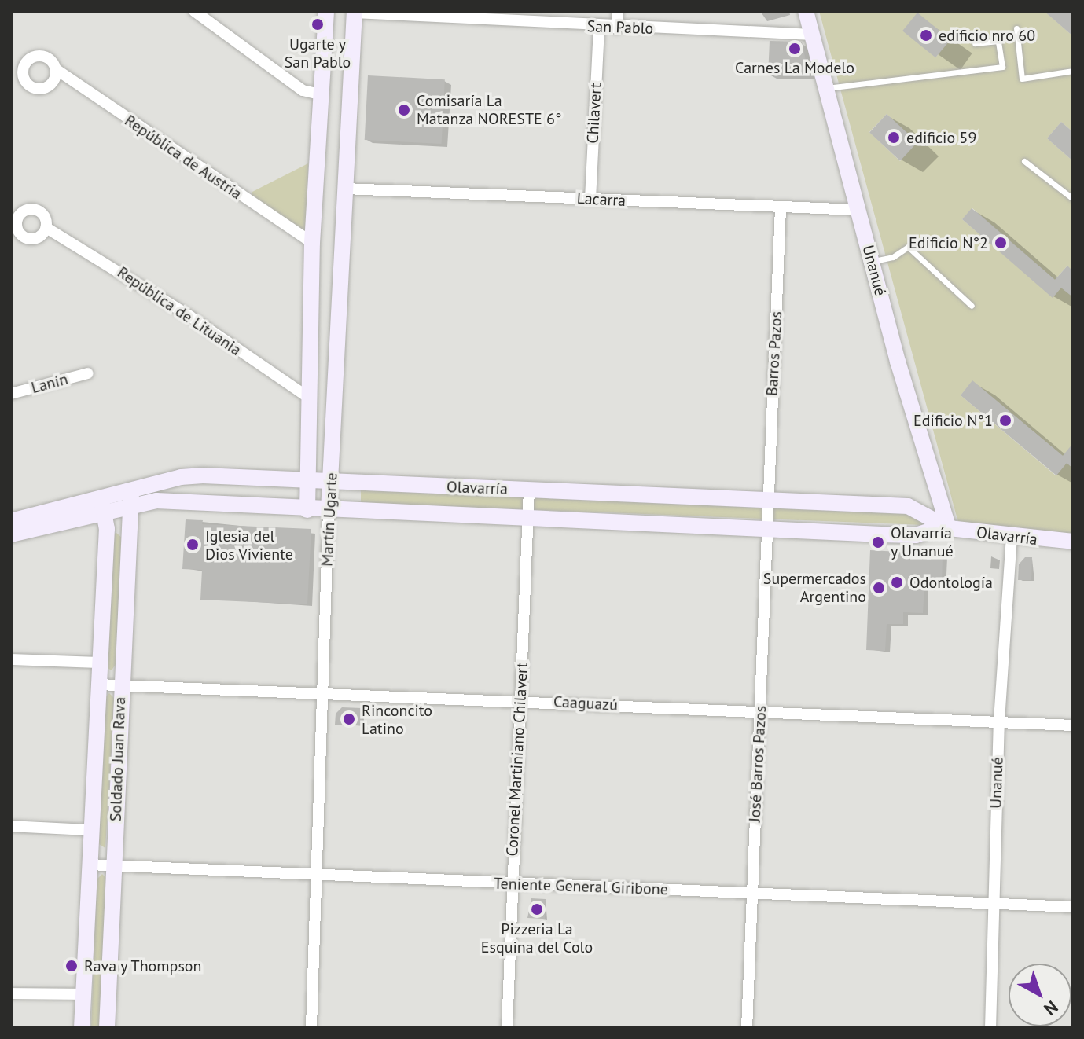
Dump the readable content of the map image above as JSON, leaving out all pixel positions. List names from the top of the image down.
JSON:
{
  "streets": {
    "street": [
      "San Pablo",
      "Chilavert",
      "República de Austria",
      "Lacarra",
      "Unanué",
      "República de Lituania",
      "Barros Pazos",
      "Lanín",
      "Olavarría",
      "Martín Ugarte",
      "Caaguazú",
      "Soldado Juan Rava",
      "Coronel Martiniano Chilavert",
      "José Barros Pazos",
      "Teniente General Giribone"
    ]
  },
  "crossings": [
    ["San Pablo", "Chilavert"],
    ["San Pablo", "Unanué"],
    ["San Pablo", "Martín Ugarte"],
    ["Chilavert", "Lacarra"],
    ["República de Austria", "Martín Ugarte"],
    ["Lacarra", "Unanué"],
    ["Lacarra", "Barros Pazos"],
    ["Lacarra", "Martín Ugarte"],
    ["Unanué", "Olavarría"],
    ["Unanué", "Caaguazú"],
    ["Unanué", "Teniente General Giribone"],
    ["República de Lituania", "Martín Ugarte"],
    ["Barros Pazos", "Olavarría"],
    ["Barros Pazos", "José Barros Pazos"],
    ["Olavarría", "Martín Ugarte"],
    ["Olavarría", "Soldado Juan Rava"],
    ["Olavarría", "Coronel Martiniano Chilavert"],
    ["Olavarría", "José Barros Pazos"],
    ["Martín Ugarte", "Caaguazú"],
    ["Martín Ugarte", "Teniente General Giribone"],
    ["Caaguazú", "Soldado Juan Rava"],
    ["Caaguazú", "Coronel Martiniano Chilavert"],
    ["Caaguazú", "José Barros Pazos"],
    ["Soldado Juan Rava", "Teniente General Giribone"],
    ["Coronel Martiniano Chilavert", "Teniente General Giribone"],
    ["José Barros Pazos", "Teniente General Giribone"]
  ],
  "places": [
    "Ugarte y San Pablo",
    "edificio nro 60",
    "Carnes La Modelo",
    "Comisaría La Matanza NORESTE 6°",
    "edificio 59",
    "Edificio N°2",
    "Edificio N°1",
    "Olavarría y Unanué",
    "Iglesia del Dios Viviente",
    "Odontología",
    "Supermercados Argentino",
    "Rinconcito Latino",
    "Pizzeria La Esquina del Colo",
    "Rava y Thompson"
  ],
  "north": "bottom right"
}
